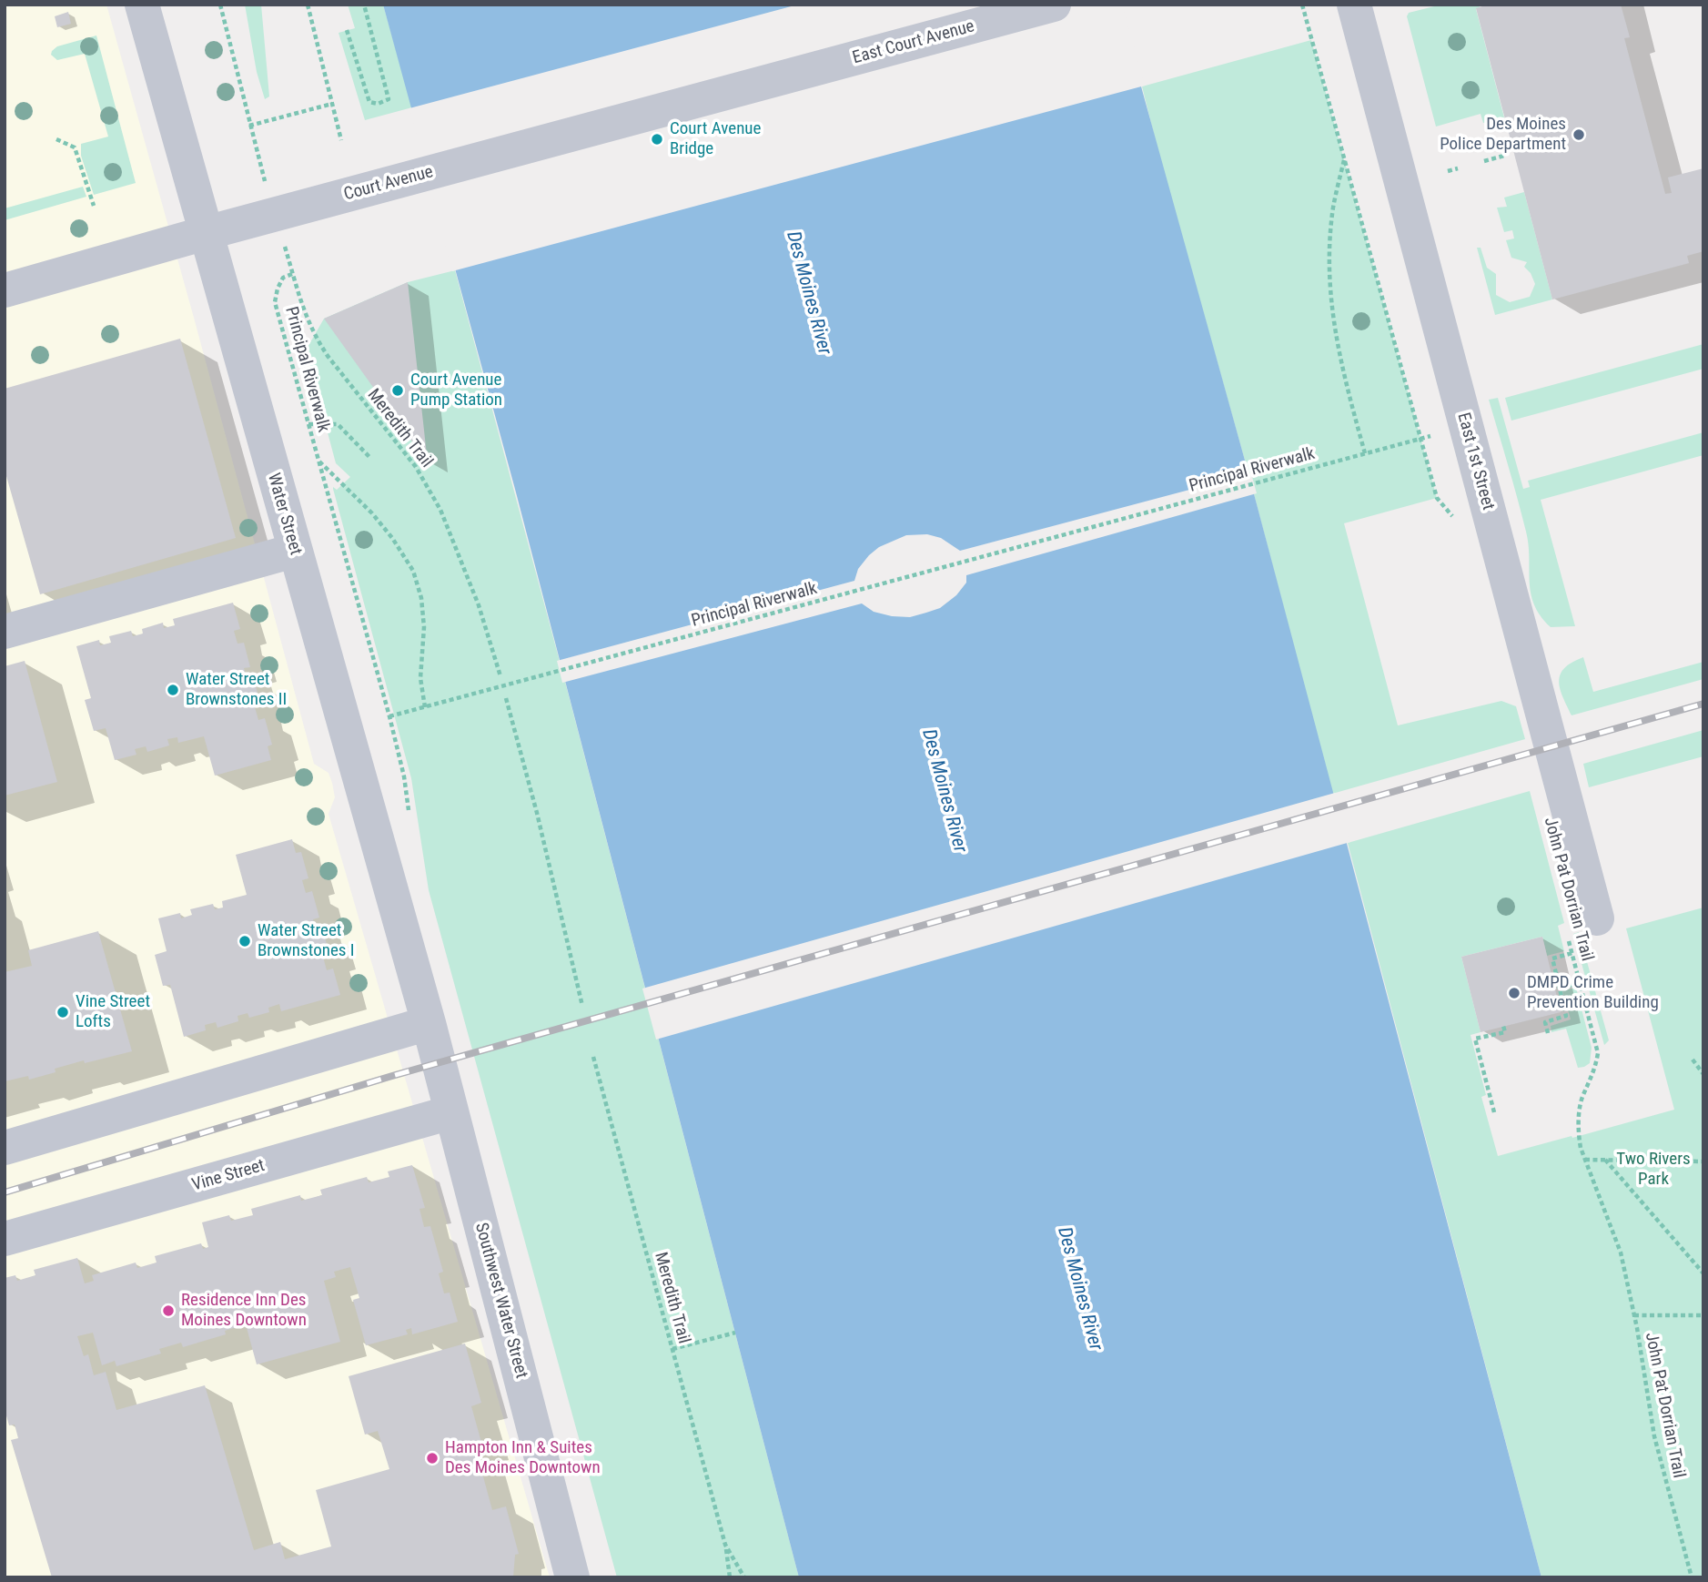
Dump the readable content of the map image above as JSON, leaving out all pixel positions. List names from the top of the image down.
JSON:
{
  "streets": {
    "street": [
      "East Court Avenue",
      "Court Avenue",
      "East 1st Street",
      "Water Street",
      "Vine Street",
      "Southwest Water Street"
    ],
    "path": ["Principal Riverwalk", "Meredith Trail", "John Pat Dorrian Trail"]
  },
  "crossings": [
    ["East Court Avenue", "Court Avenue"],
    ["Court Avenue", "Water Street"],
    ["Principal Riverwalk", "Meredith Trail"],
    ["East 1st Street", "John Pat Dorrian Trail"],
    ["Water Street", "Southwest Water Street"],
    ["Vine Street", "Southwest Water Street"]
  ],
  "water": ["Des Moines River"],
  "parks": ["Two Rivers Park"],
  "places": [
    "Des Moines Police Department",
    "Court Avenue Bridge",
    "Court Avenue Pump Station",
    "Water Street Brownstones II",
    "Water Street Brownstones I",
    "DMPD Crime Prevention Building",
    "Vine Street Lofts",
    "Residence Inn Des Moines Downtown",
    "Hampton Inn & Suites Des Moines Downtown"
  ]
}
